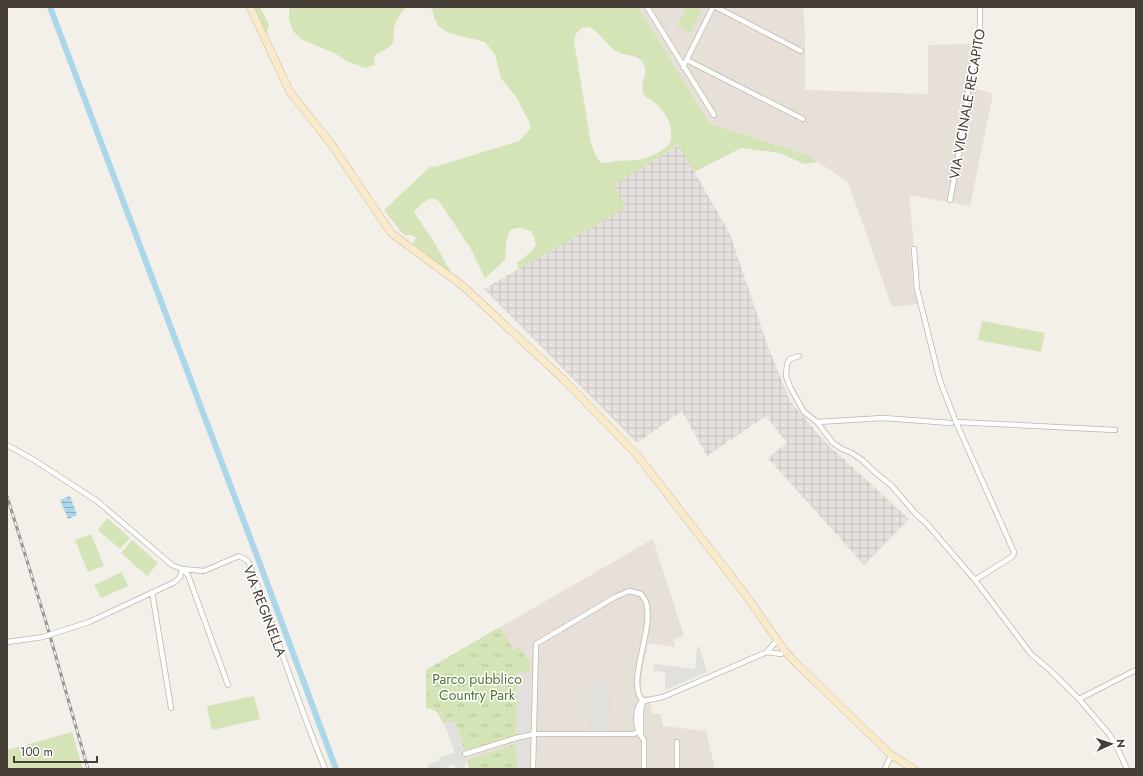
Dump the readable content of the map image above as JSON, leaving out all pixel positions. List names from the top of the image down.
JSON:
{
  "streets": {
    "street": ["VIA VICINALE RECAPITO", "VIA REGINELLA"]
  },
  "parks": ["Parco pubblico Country Park"],
  "scale_bar": "100 m",
  "north": "right"
}
